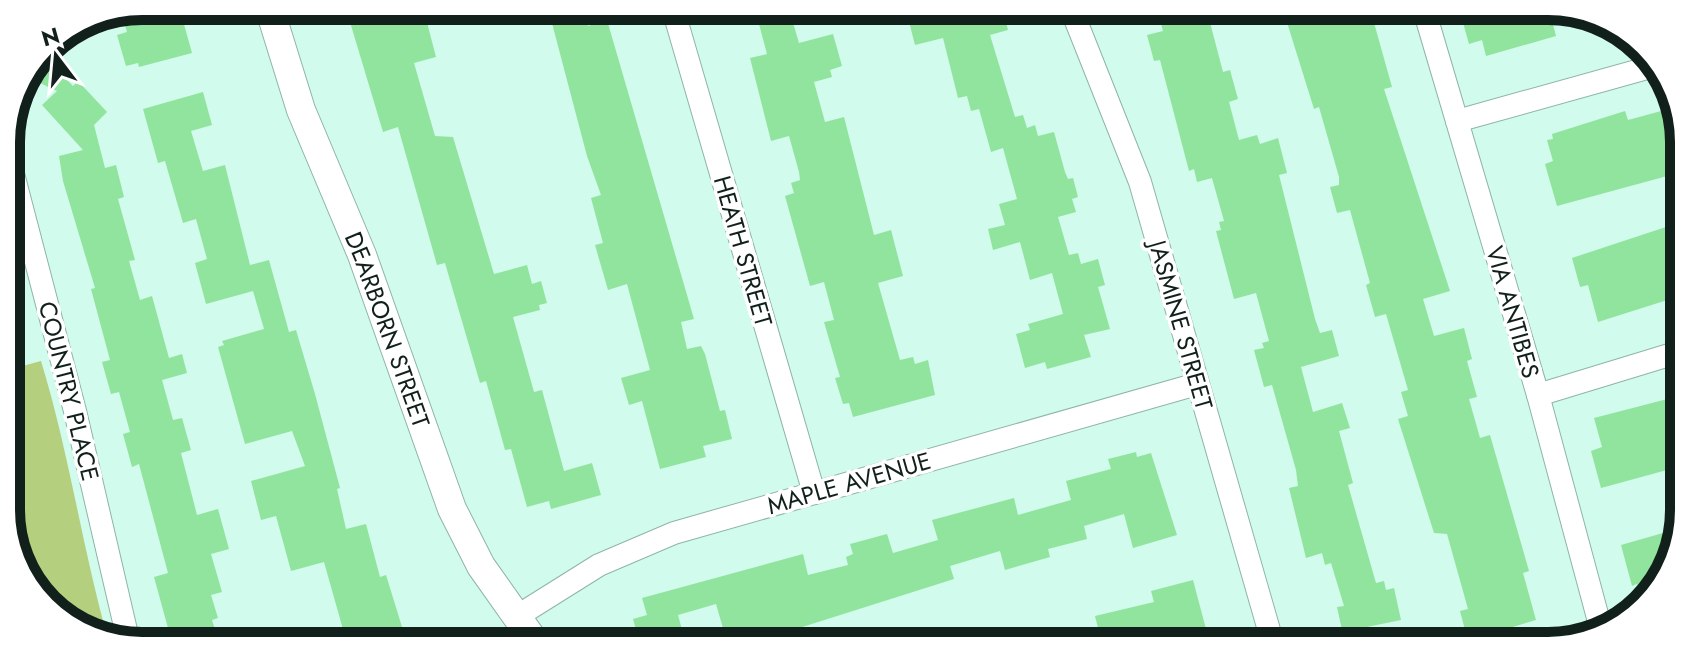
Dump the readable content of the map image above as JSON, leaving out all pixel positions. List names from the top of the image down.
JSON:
{
  "streets": {
    "street": [
      "HEATH STREET",
      "VIA ANTIBES",
      "JASMINE STREET",
      "DEARBORN STREET",
      "COUNTRY PLACE",
      "MAPLE AVENUE"
    ]
  },
  "crossings": [
    ["HEATH STREET", "MAPLE AVENUE"],
    ["JASMINE STREET", "MAPLE AVENUE"],
    ["DEARBORN STREET", "MAPLE AVENUE"]
  ],
  "north": "top"
}
